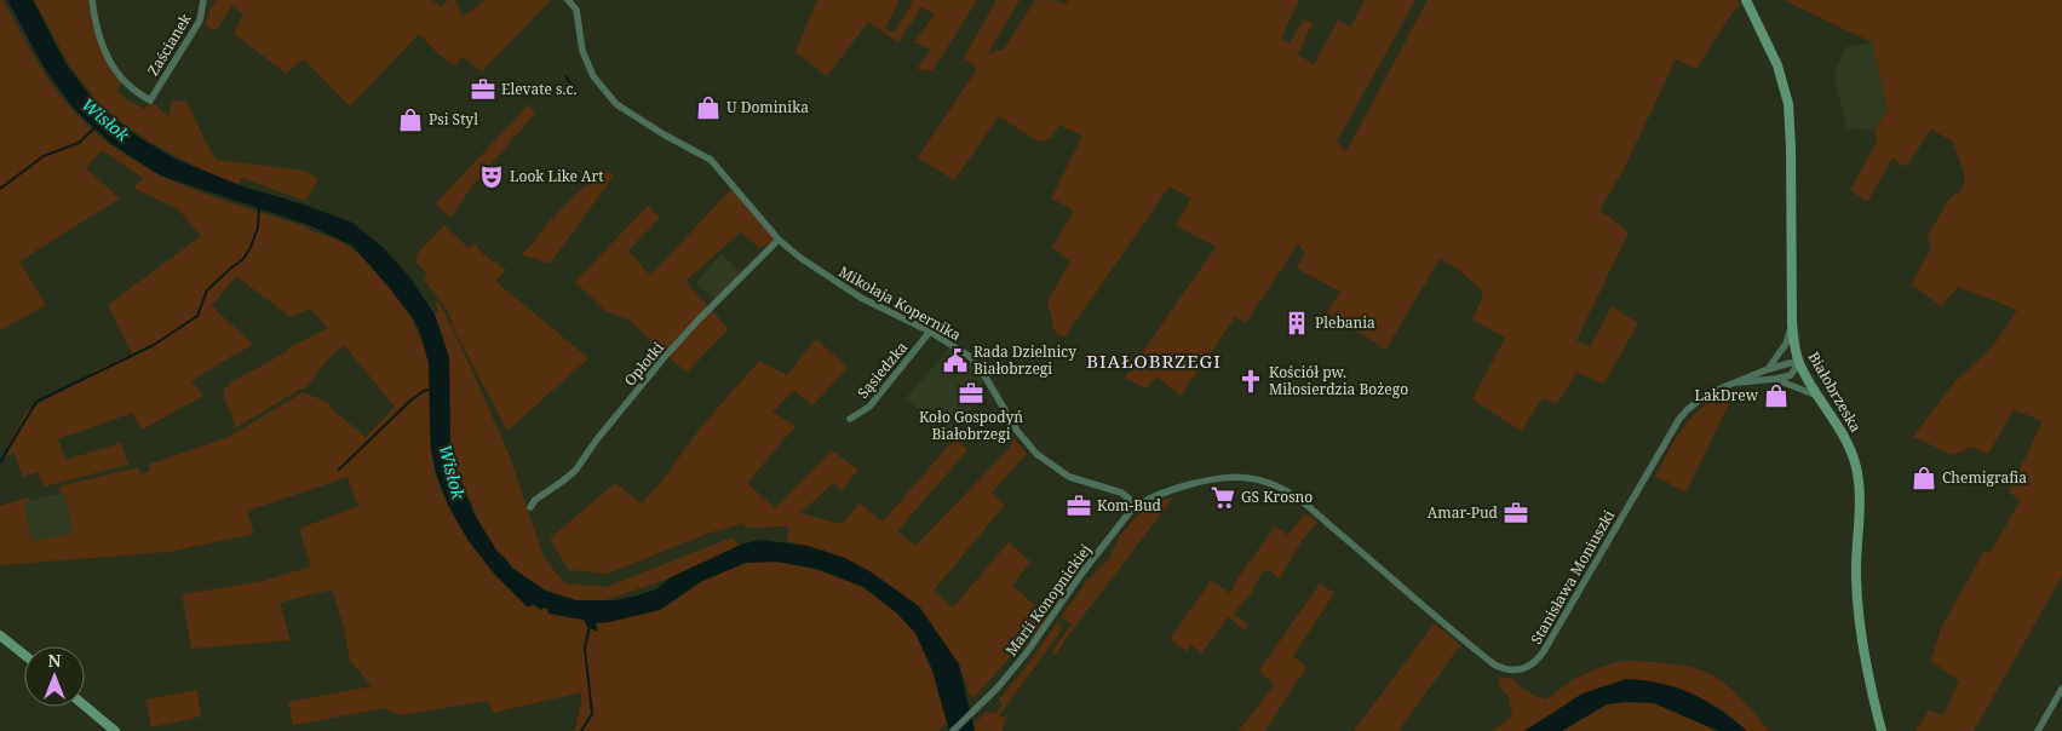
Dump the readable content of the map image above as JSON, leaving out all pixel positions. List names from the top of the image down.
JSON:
{
  "streets": {
    "street": [
      "Zaścianek",
      "Mikołaja Kopernika",
      "Opłotki",
      "Sąsiedzka",
      "Białobrzeska",
      "Stanisława Moniuszki",
      "Marii Konopnickiej"
    ]
  },
  "crossings": [
    ["Mikołaja Kopernika", "Opłotki"],
    ["Mikołaja Kopernika", "Sąsiedzka"],
    ["Mikołaja Kopernika", "Stanisława Moniuszki"],
    ["Mikołaja Kopernika", "Marii Konopnickiej"],
    ["Białobrzeska", "Stanisława Moniuszki"],
    ["Stanisława Moniuszki", "Marii Konopnickiej"]
  ],
  "districts": ["BIAŁOBRZEGI"],
  "water": ["Wisłok"],
  "places": {
    "office": [
      "Elevate s.c.",
      "Koło Gospodyń Białobrzegi",
      "Kom-Bud",
      "Amar-Pud"
    ],
    "shop": [
      "U Dominika",
      "Psi Styl",
      "LakDrew",
      "Chemigrafia"
    ],
    "theatre": ["Look Like Art"],
    "building": ["Plebania"],
    "public building": ["Rada Dzielnicy Białobrzegi"],
    "church": ["Kościół pw. Miłosierdzia Bożego"],
    "supermarket": ["GS Krosno"]
  },
  "north": "top"
}
